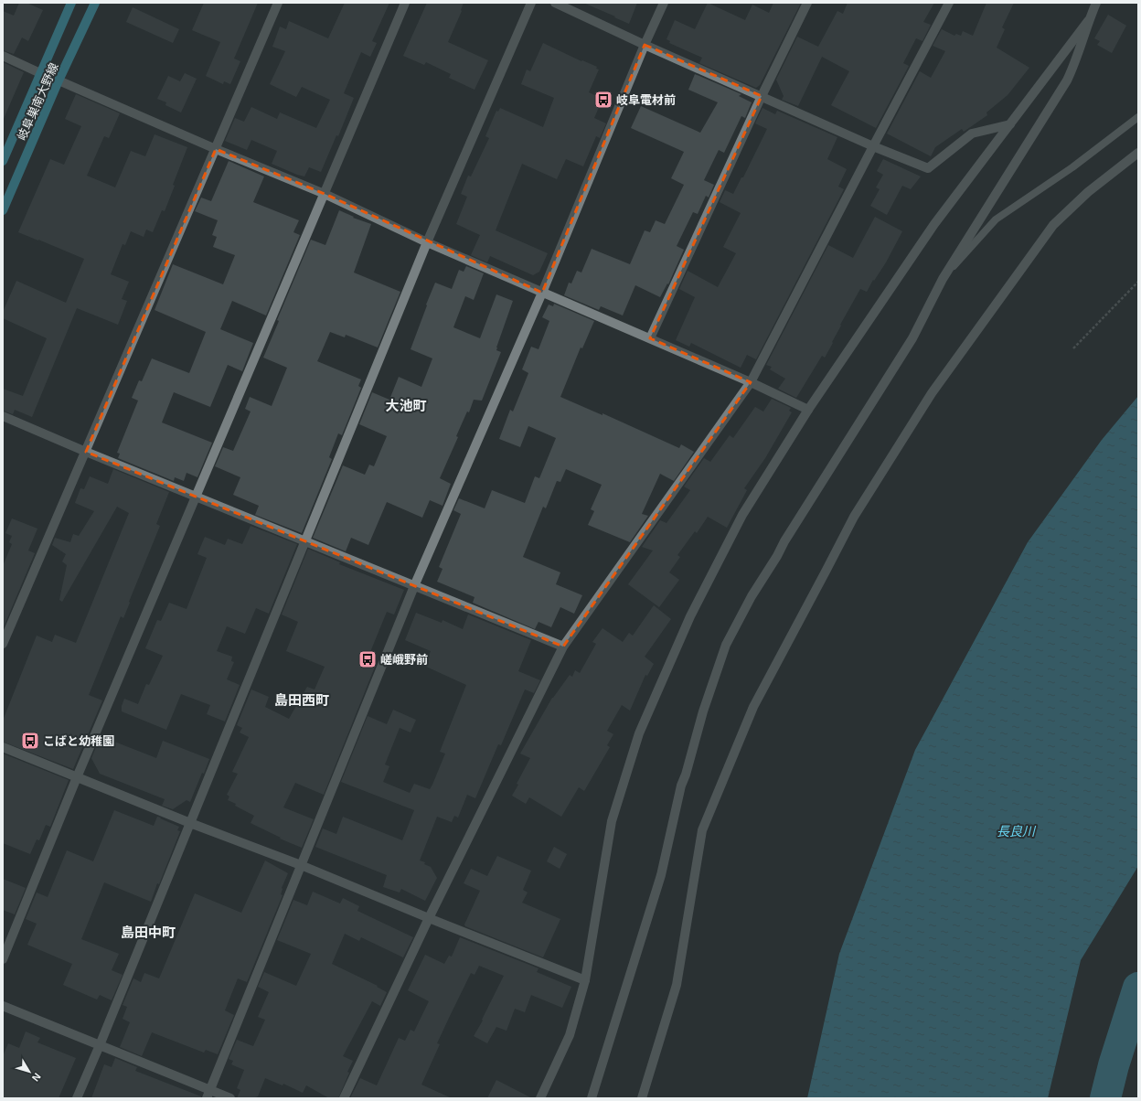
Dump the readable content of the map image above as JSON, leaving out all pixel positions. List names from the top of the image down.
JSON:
{
  "streets": {
    "main road": ["岐阜巣南大野線"]
  },
  "districts": ["大池町", "島田西町", "島田中町"],
  "water": ["長良川"],
  "places": {
    "bus stop": ["岐阜電材前", "嵯峨野前", "こばと幼稚園"]
  },
  "north": "bottom right"
}
